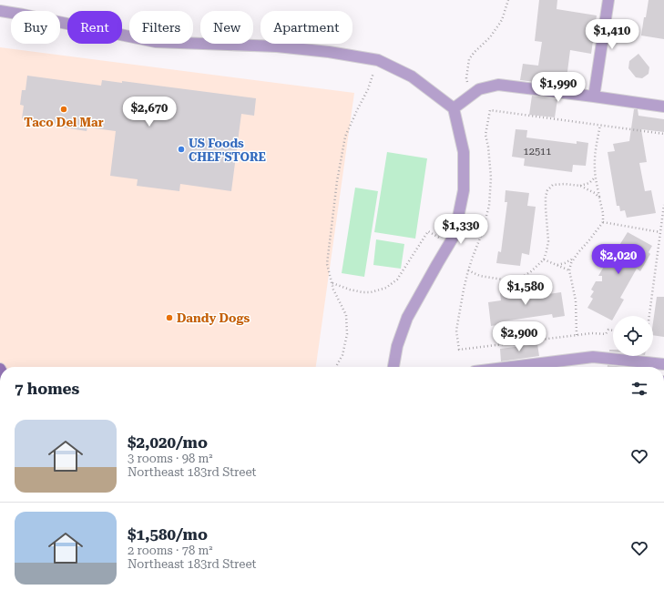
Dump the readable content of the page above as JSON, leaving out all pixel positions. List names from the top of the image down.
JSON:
{
  "places": ["Taco Del Mar", "US Foods CHEF'STORE", "Dandy Dogs"],
  "house_numbers": ["12511"],
  "page": {
    "chip": [
      "Buy",
      "Rent",
      "Filters",
      "New",
      "Apartment"
    ],
    "price": [
      "$1,410",
      "$1,990",
      "$2,670",
      "$1,330",
      "$2,020",
      "$1,580",
      "$2,900"
    ],
    "heading": "7 homes",
    "list": [
      {
        "name": "$2,020/mo",
        "note": "3 rooms · 98 m² · Northeast 183rd Street"
      },
      {
        "name": "$1,580/mo",
        "note": "2 rooms · 78 m² · Northeast 183rd Street"
      }
    ]
  }
}
